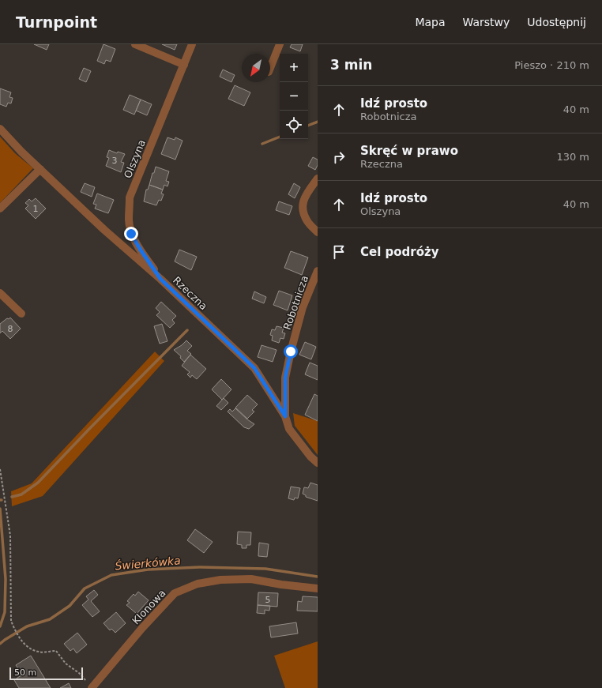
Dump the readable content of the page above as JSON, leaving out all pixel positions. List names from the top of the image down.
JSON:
{
  "streets": {
    "street": [
      "Olszyna",
      "Rzeczna",
      "Robotnicza",
      "Klonowa"
    ]
  },
  "crossings": [
    ["Olszyna", "Rzeczna"],
    ["Rzeczna", "Robotnicza"]
  ],
  "water": ["Świerkówka"],
  "house_numbers": [
    "3",
    "1",
    "8",
    "5"
  ],
  "scale_bar": "50 m",
  "north": "bottom left",
  "page": {
    "header": "Turnpoint",
    "nav": ["Mapa", "Warstwy", "Udostępnij"],
    "heading": ["3 min", "Pieszo · 210 m"],
    "map_buttons": ["+", "−"],
    "list": [
      ["Idź prosto", "Robotnicza", "40 m"],
      ["Skręć w prawo", "Rzeczna", "130 m"],
      ["Idź prosto", "Olszyna", "40 m"],
      "Cel podróży"
    ],
    "scale": "50 m"
  }
}
